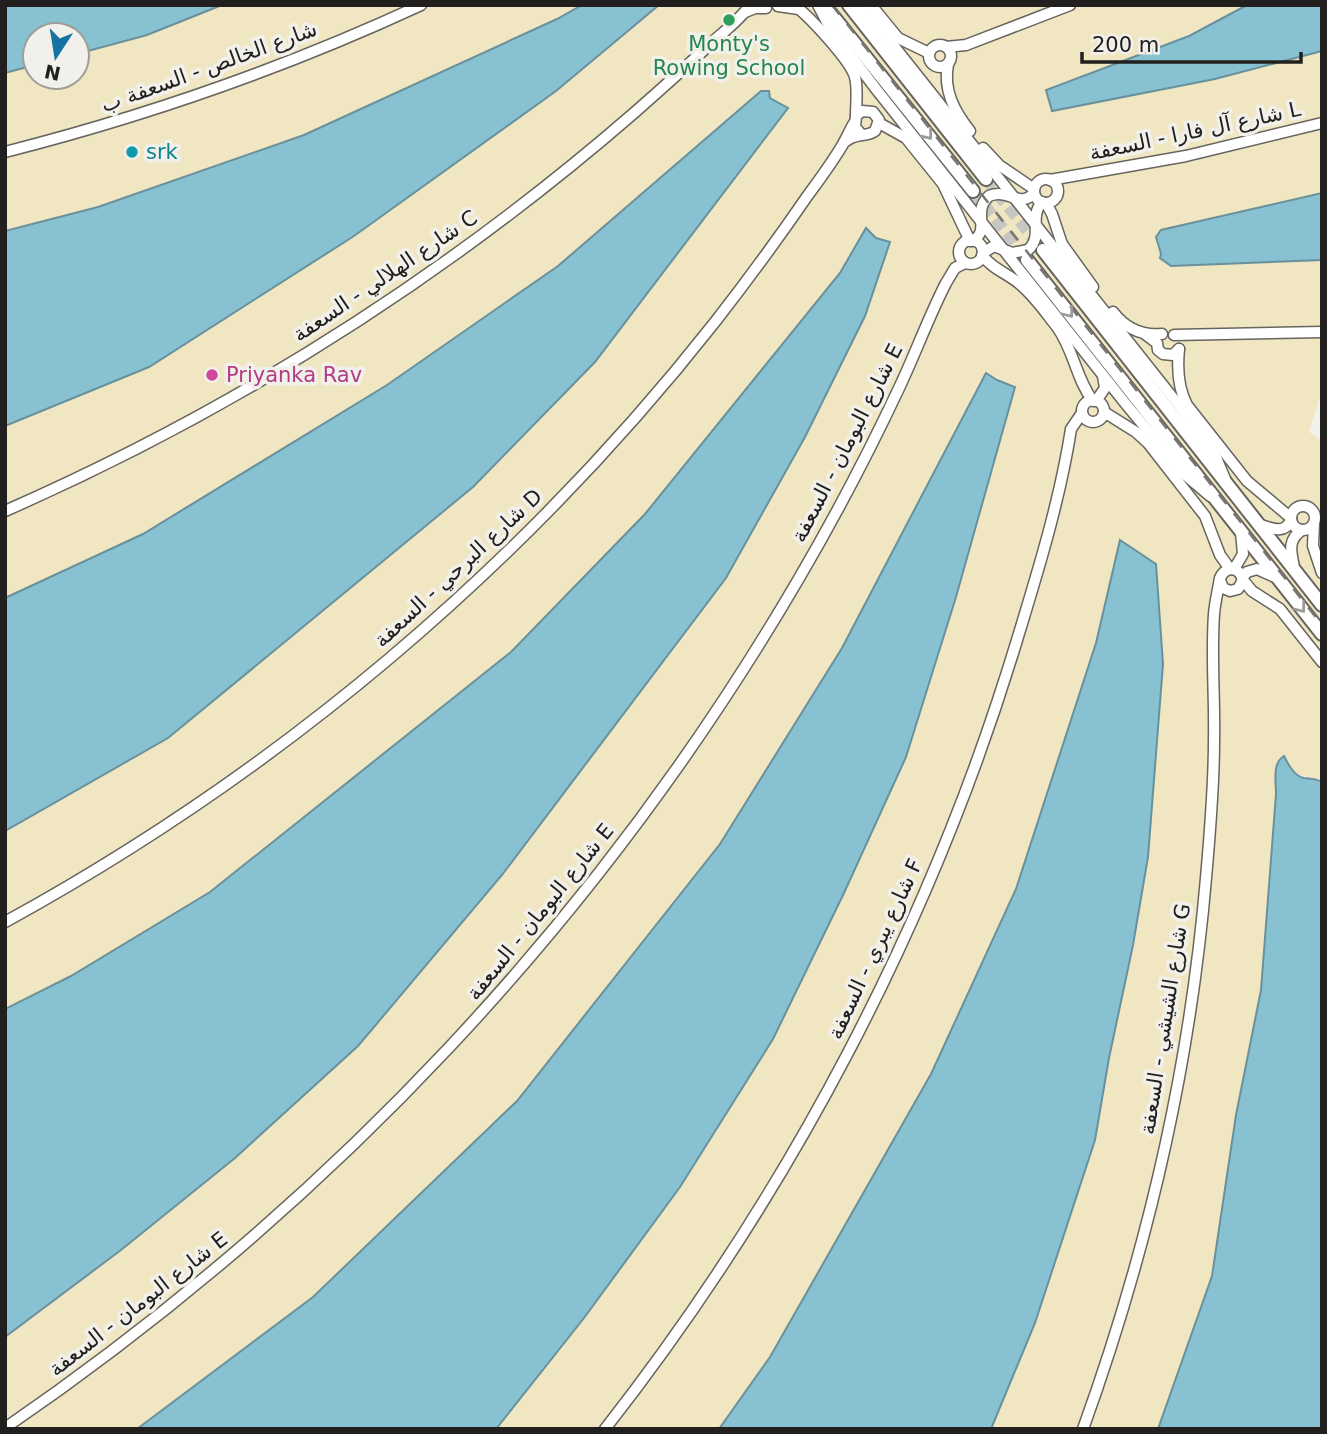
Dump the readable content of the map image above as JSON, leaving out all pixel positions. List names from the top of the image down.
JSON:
{
  "streets": {
    "street": [
      "شارع الخالص - السعفة ب",
      "شارع آل فارا - السعفة L",
      "شارع الهلالي - السعفة C",
      "شارع البومان - السعفة E",
      "شارع البرحي - السعفة D",
      "شارع يبري - السعفة F",
      "شارع الشيشي - السعفة G"
    ]
  },
  "places": ["Monty's Rowing School", "srk", "Priyanka Rav"],
  "scale_bar": "200 m",
  "north": "bottom"
}
